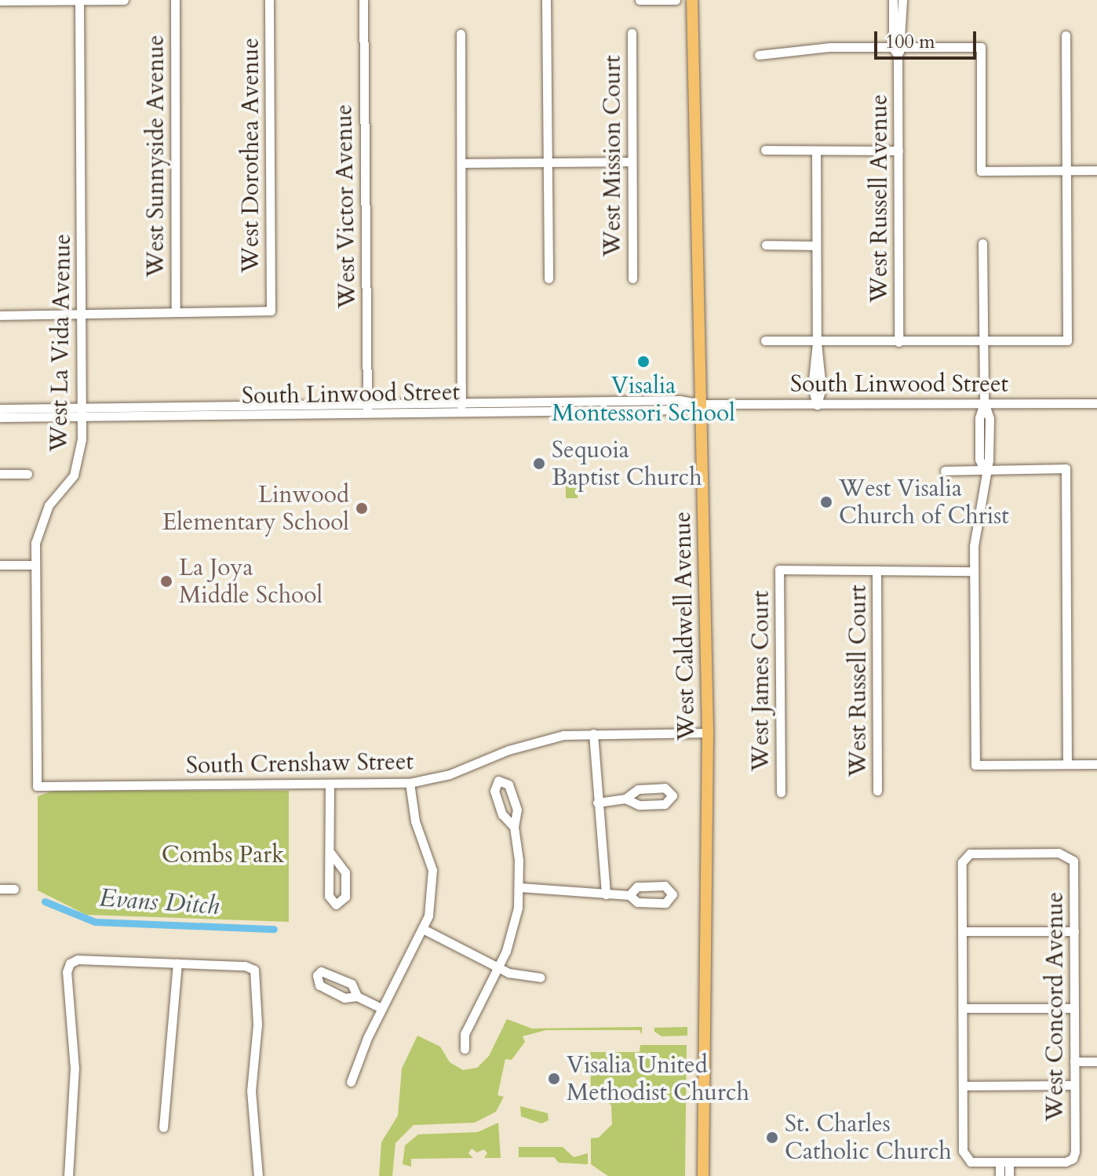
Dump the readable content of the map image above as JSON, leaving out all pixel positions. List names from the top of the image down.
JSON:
{
  "streets": {
    "main road": ["West Caldwell Avenue"],
    "street": [
      "West Dorothea Avenue",
      "West Sunnyside Avenue",
      "West Mission Court",
      "West Russell Avenue",
      "West Victor Avenue",
      "West La Vida Avenue",
      "South Linwood Street",
      "West James Court",
      "West Russell Court",
      "South Crenshaw Street",
      "West Concord Avenue"
    ]
  },
  "crossings": [
    ["West Dorothea Avenue", "West Sunnyside Avenue"],
    ["West Victor Avenue", "South Linwood Street"],
    ["West La Vida Avenue", "South Linwood Street"],
    ["West La Vida Avenue", "South Crenshaw Street"],
    ["South Linwood Street", "West Caldwell Avenue"],
    ["West Caldwell Avenue", "South Crenshaw Street"],
    ["West James Court", "West Russell Court"]
  ],
  "water": ["Evans Ditch"],
  "parks": ["Combs Park"],
  "places": [
    "Visalia Montessori School",
    "Sequoia Baptist Church",
    "West Visalia Church of Christ",
    "Linwood Elementary School",
    "La Joya Middle School",
    "Visalia United Methodist Church",
    "St. Charles Catholic Church"
  ],
  "scale_bar": "100 m"
}
